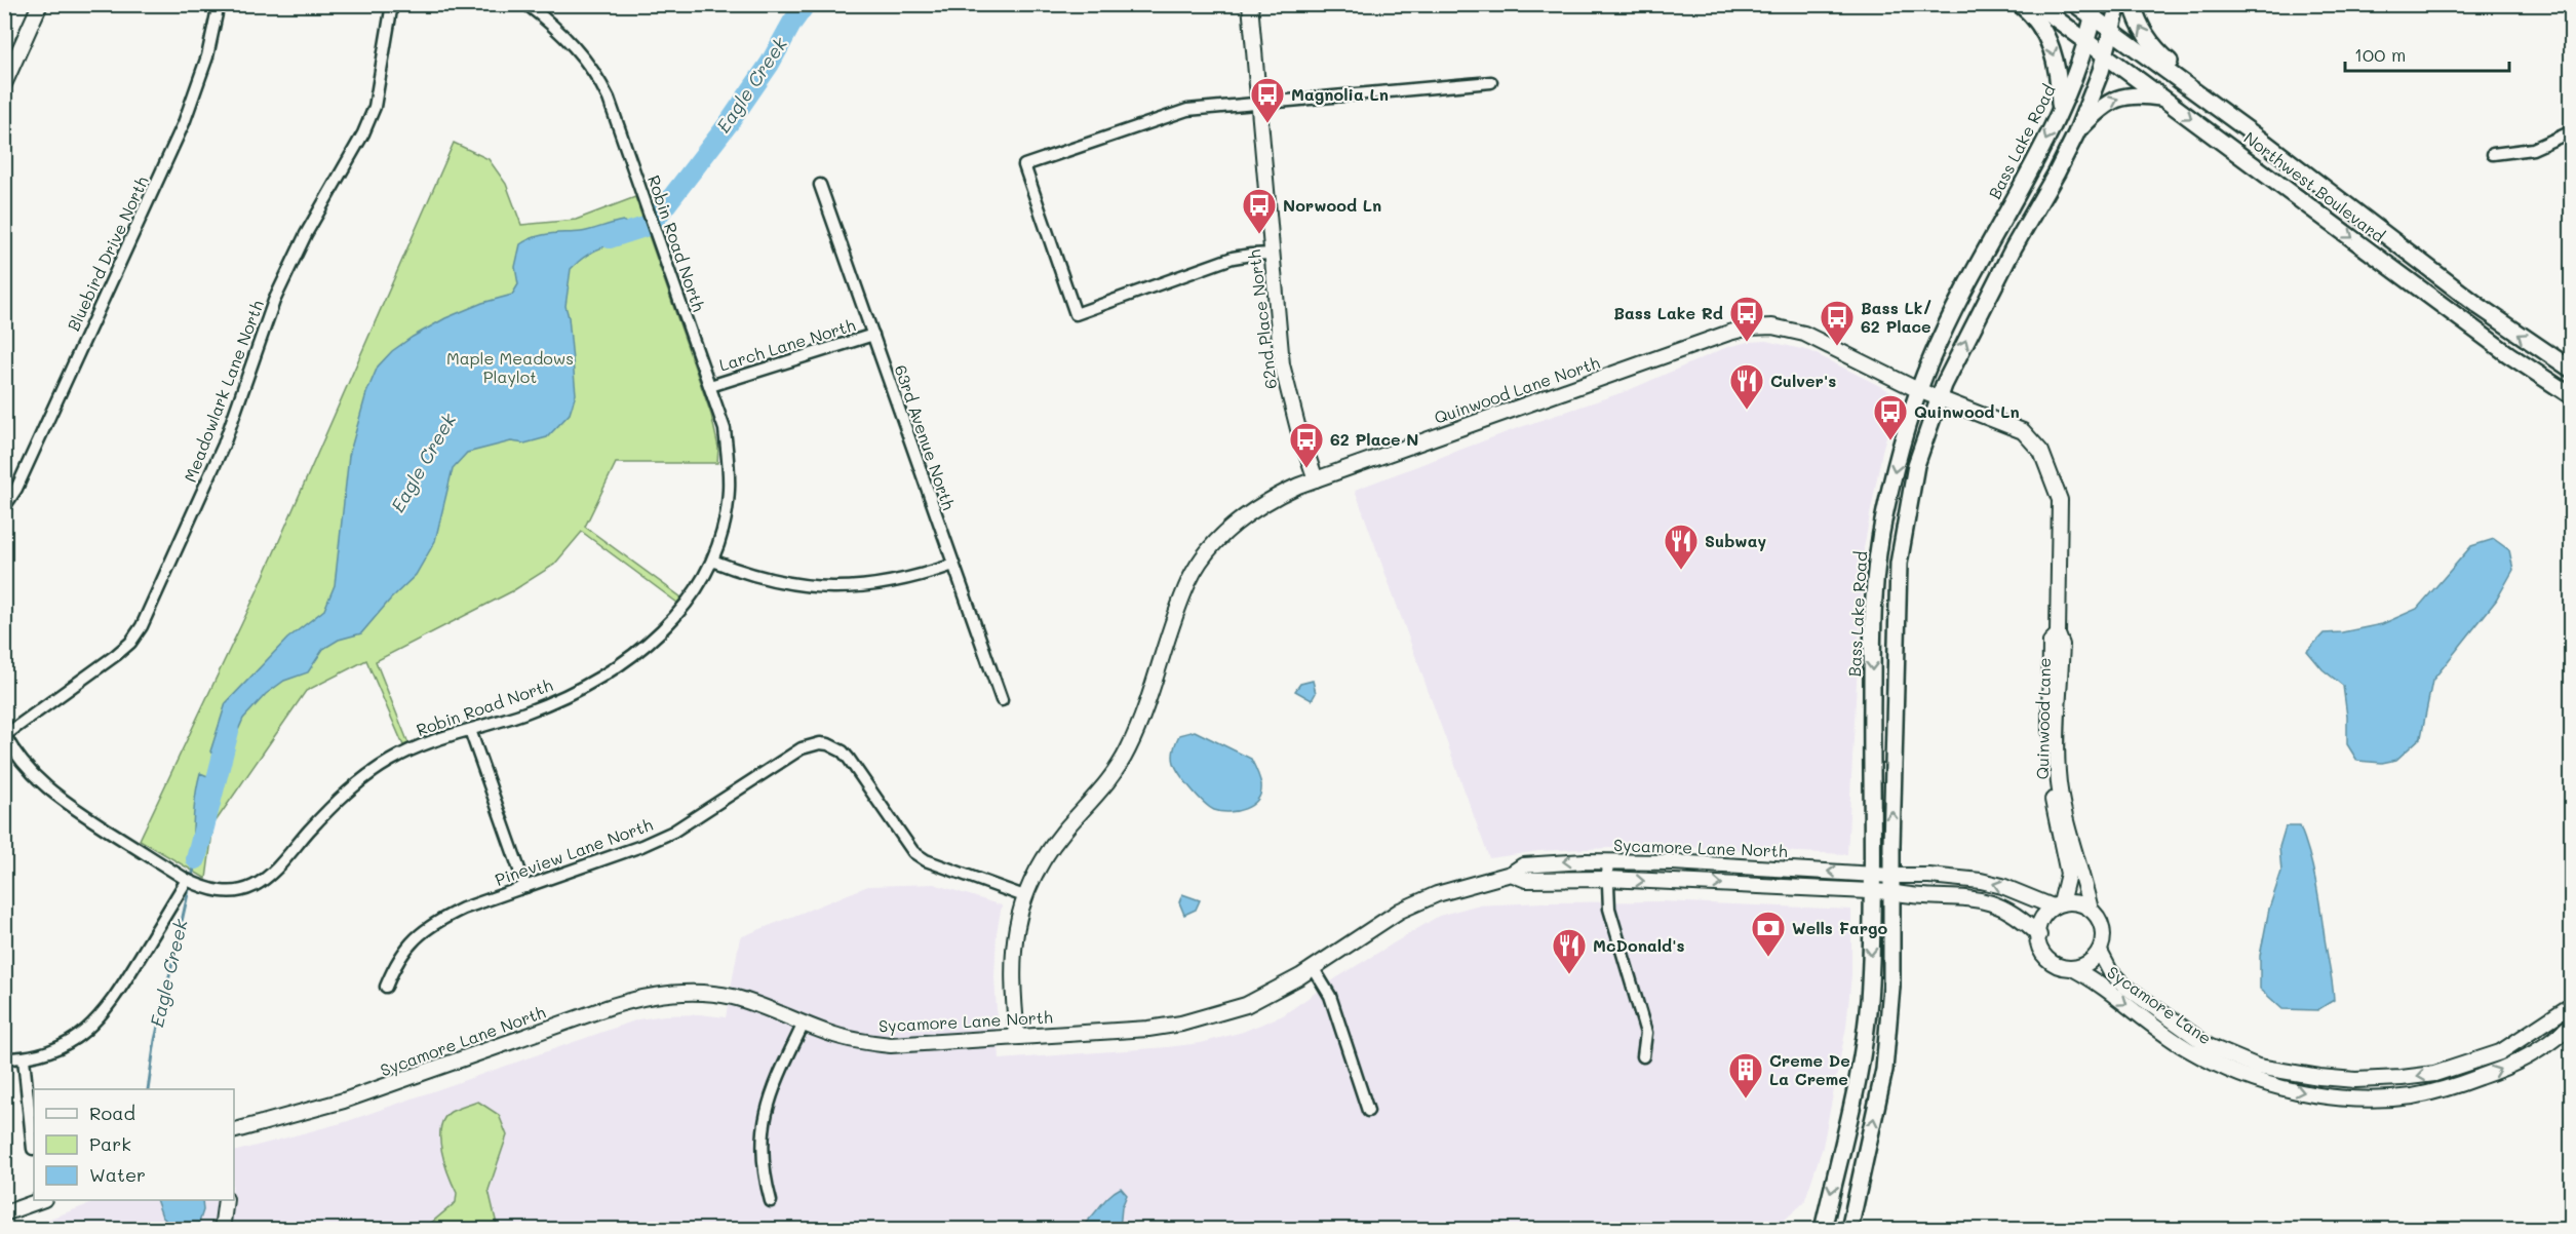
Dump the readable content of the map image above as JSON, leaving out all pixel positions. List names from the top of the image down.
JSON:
{
  "streets": {
    "main road": ["Bass Lake Road", "Northwest Boulevard"],
    "street": [
      "Robin Road North",
      "Bluebird Drive North",
      "62nd Place North",
      "Larch Lane North",
      "Quinwood Lane North",
      "Meadowlark Lane North",
      "63rd Avenue North",
      "Quinwood Lane",
      "Sycamore Lane North",
      "Pineview Lane North",
      "Sycamore Lane"
    ]
  },
  "crossings": [
    ["Bass Lake Road", "Northwest Boulevard"],
    ["Bass Lake Road", "Quinwood Lane North"],
    ["Bass Lake Road", "Sycamore Lane North"],
    ["Robin Road North", "Larch Lane North"],
    ["Robin Road North", "Meadowlark Lane North"],
    ["62nd Place North", "Quinwood Lane North"],
    ["Larch Lane North", "63rd Avenue North"],
    ["Quinwood Lane North", "Quinwood Lane"],
    ["Quinwood Lane North", "Sycamore Lane North"],
    ["Quinwood Lane North", "Pineview Lane North"],
    ["Quinwood Lane", "Sycamore Lane"]
  ],
  "water": ["Eagle Creek"],
  "parks": ["Maple Meadows Playlot"],
  "places": {
    "bus stop": [
      "Magnolia Ln",
      "Norwood Ln",
      "Bass Lake Rd",
      "Bass Lk/ 62 Place",
      "Quinwood Ln",
      "62 Place N"
    ],
    "restaurant": ["Culver's", "Subway", "McDonald's"],
    "bank": ["Wells Fargo"],
    "building": ["Creme De La Creme"]
  },
  "legend": ["Road", "Park", "Water"],
  "scale_bar": "100 m"
}
